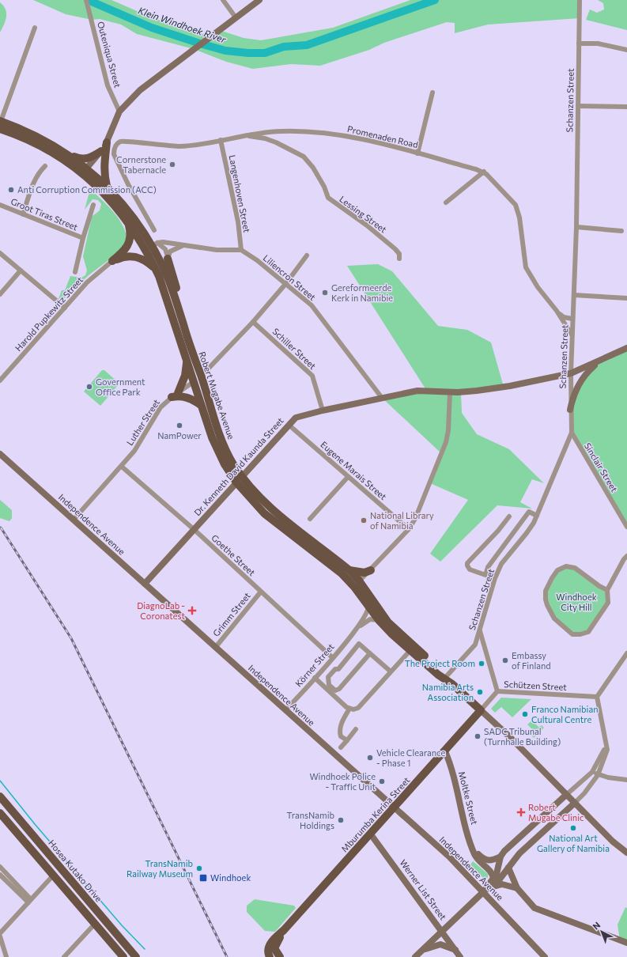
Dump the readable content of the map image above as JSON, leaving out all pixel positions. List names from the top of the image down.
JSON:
{
  "streets": {
    "main road": ["Robert Mugabe Avenue", "Mburumba Kerina Street", "Hosea Kutako Drive"],
    "street": [
      "Outeniqua Street",
      "Schanzen Street",
      "Promenaden Road",
      "Langenhoven Street",
      "Groot Tiras Street",
      "Lessing Street",
      "Liliencron Street",
      "Harold Pupkewitz Street",
      "Schiller Street",
      "Luther Street",
      "Dr. Kenneth David Kaunda Street",
      "Sinclair Street",
      "Eugene Marais Street",
      "Independence Avenue",
      "Goethe Street",
      "Grimm Street",
      "Körner Street",
      "Schützen Street",
      "Moltke Street",
      "Werner List Street"
    ]
  },
  "crossings": [
    ["Schanzen Street", "Promenaden Road"],
    ["Schanzen Street", "Robert Mugabe Avenue"],
    ["Schanzen Street", "Dr. Kenneth David Kaunda Street"],
    ["Schanzen Street", "Sinclair Street"],
    ["Promenaden Road", "Langenhoven Street"],
    ["Promenaden Road", "Lessing Street"],
    ["Langenhoven Street", "Liliencron Street"],
    ["Liliencron Street", "Luther Street"],
    ["Liliencron Street", "Dr. Kenneth David Kaunda Street"],
    ["Schiller Street", "Luther Street"],
    ["Schiller Street", "Dr. Kenneth David Kaunda Street"],
    ["Robert Mugabe Avenue", "Luther Street"],
    ["Robert Mugabe Avenue", "Dr. Kenneth David Kaunda Street"],
    ["Robert Mugabe Avenue", "Körner Street"],
    ["Robert Mugabe Avenue", "Schützen Street"],
    ["Robert Mugabe Avenue", "Mburumba Kerina Street"],
    ["Luther Street", "Independence Avenue"],
    ["Luther Street", "Goethe Street"],
    ["Dr. Kenneth David Kaunda Street", "Eugene Marais Street"],
    ["Dr. Kenneth David Kaunda Street", "Independence Avenue"],
    ["Dr. Kenneth David Kaunda Street", "Goethe Street"],
    ["Independence Avenue", "Grimm Street"],
    ["Independence Avenue", "Körner Street"],
    ["Independence Avenue", "Mburumba Kerina Street"],
    ["Goethe Street", "Grimm Street"],
    ["Goethe Street", "Körner Street"],
    ["Schützen Street", "Mburumba Kerina Street"],
    ["Moltke Street", "Mburumba Kerina Street"],
    ["Mburumba Kerina Street", "Werner List Street"]
  ],
  "water": ["Klein Windhoek River"],
  "parks": ["Windhoek City Hill"],
  "places": {
    "other": [
      "Cornerstone Tabernacle",
      "Anti Corruption Commission (ACC)",
      "Gereformeerde Kerk in Namibie",
      "Government Office Park",
      "NamPower",
      "National Library of Namibia",
      "Embassy of Finland",
      "The Project Room",
      "Namibia Arts Association",
      "Franco Namibian Cultural Centre",
      "SADC Tribunal (Turnhalle Building)",
      "Vehicle Clearance - Phase 1",
      "Windhoek Police - Traffic Unit",
      "TransNamib Holdings",
      "National Art Gallery of Namibia",
      "TransNamib Railway Museum"
    ],
    "health": ["DiagnoLab - Coronatest", "Robert Mugabe Clinic"],
    "transit": ["Windhoek"]
  },
  "north": "top left"
}
